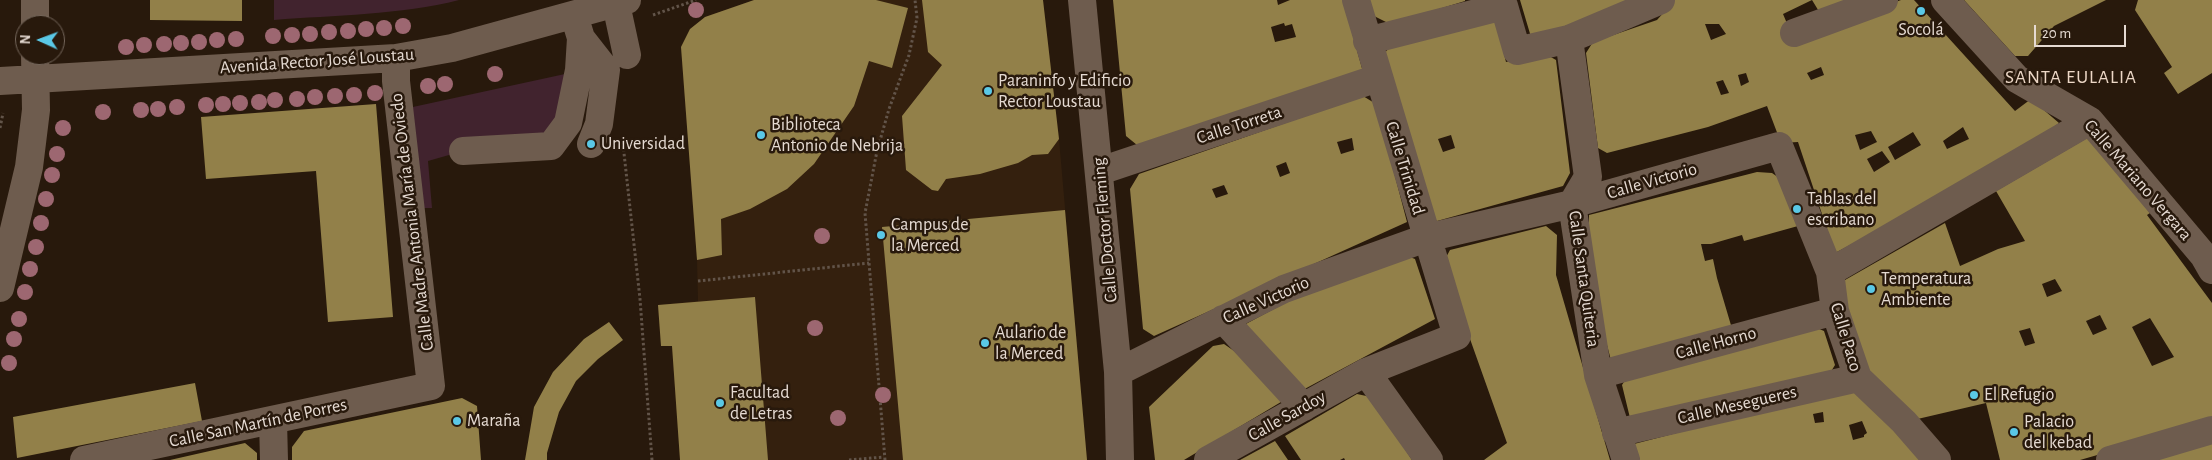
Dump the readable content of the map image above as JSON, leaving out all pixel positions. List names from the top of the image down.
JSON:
{
  "streets": {
    "street": [
      "Avenida Rector José Loustau",
      "Calle Torreta",
      "Calle Trinidad",
      "Calle Mariano Vergara",
      "Calle Victorio",
      "Calle Madre Antonia María de Oviedo",
      "Calle Doctor Fleming",
      "Calle Santa Quiteria",
      "Calle Paco",
      "Calle Horno",
      "Calle Mesegueres",
      "Calle Sardoy",
      "Calle San Martín de Porres"
    ]
  },
  "crossings": [
    ["Avenida Rector José Loustau", "Calle Madre Antonia María de Oviedo"],
    ["Calle Torreta", "Calle Trinidad"],
    ["Calle Torreta", "Calle Doctor Fleming"],
    ["Calle Trinidad", "Calle Victorio"],
    ["Calle Trinidad", "Calle Sardoy"],
    ["Calle Victorio", "Calle Doctor Fleming"],
    ["Calle Victorio", "Calle Santa Quiteria"],
    ["Calle Victorio", "Calle Paco"],
    ["Calle Madre Antonia María de Oviedo", "Calle San Martín de Porres"],
    ["Calle Santa Quiteria", "Calle Horno"],
    ["Calle Santa Quiteria", "Calle Mesegueres"],
    ["Calle Paco", "Calle Horno"],
    ["Calle Paco", "Calle Mesegueres"]
  ],
  "districts": ["SANTA EULALIA"],
  "places": [
    "Socolá",
    "Paraninfo y Edificio Rector Loustau",
    "Biblioteca Antonio de Nebrija",
    "Universidad",
    "Tablas del escribano",
    "Campus de la Merced",
    "Temperatura Ambiente",
    "Aulario de la Merced",
    "El Refugio",
    "Facultad de Letras",
    "Maraña",
    "Palacio del kebad"
  ],
  "scale_bar": "20 m",
  "north": "left"
}
